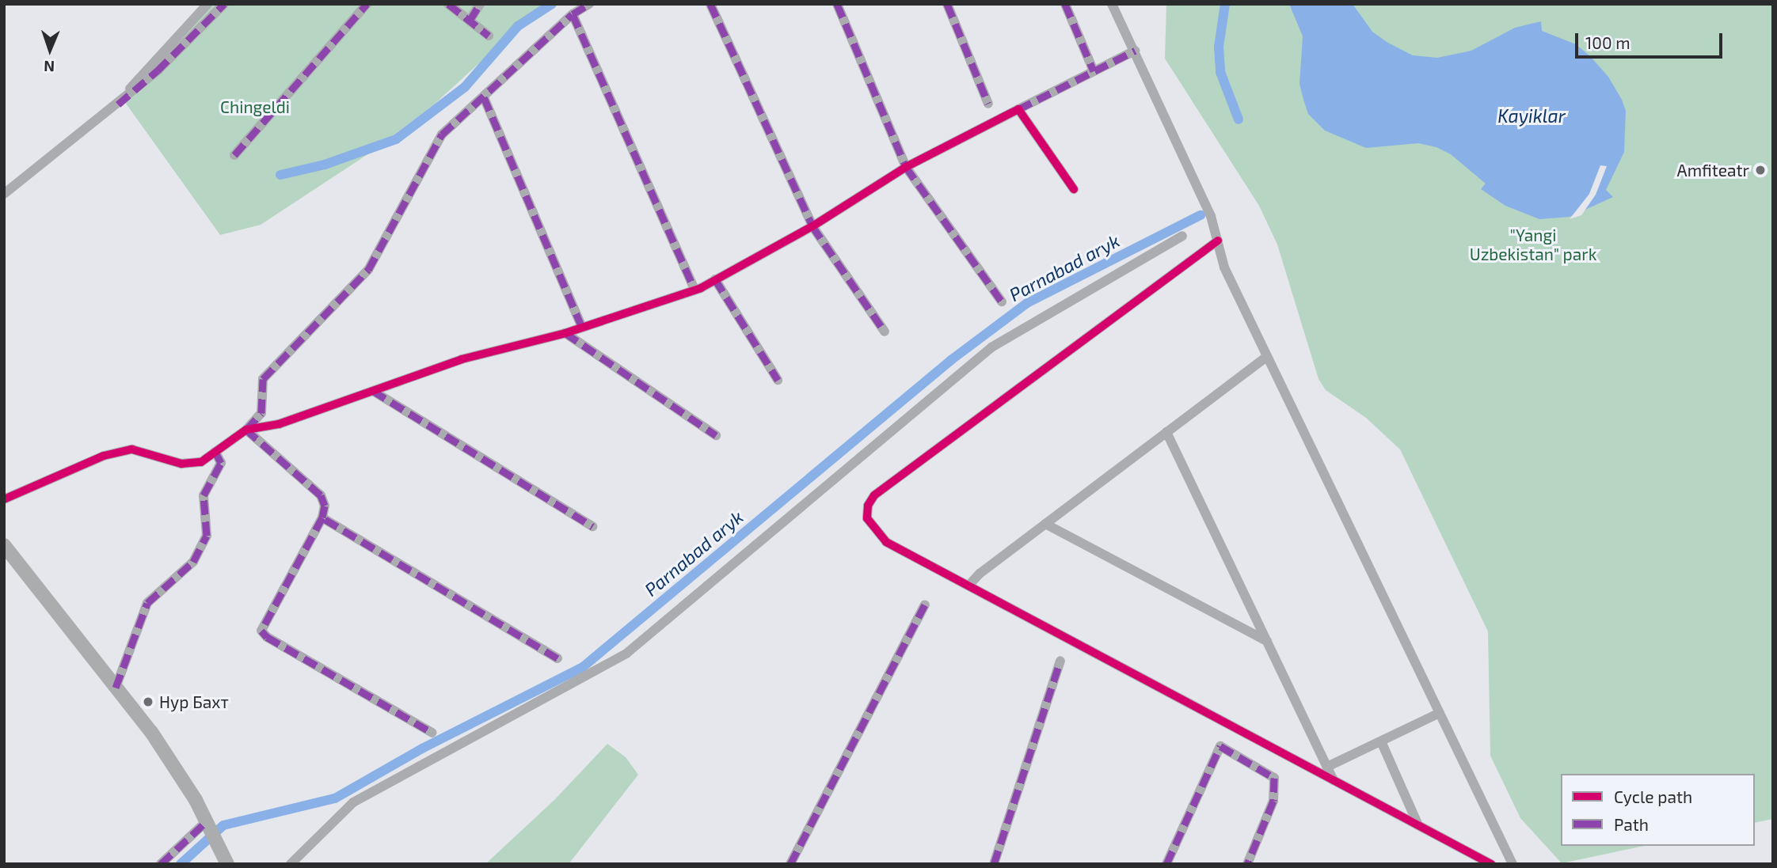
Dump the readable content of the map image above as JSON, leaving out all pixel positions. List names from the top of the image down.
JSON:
{
  "water": ["Kayiklar", "Parnabad aryk"],
  "parks": ["Chingeldi", "\"Yangi Uzbekistan\" park"],
  "places": ["Amfiteatr", "Нур Бахт"],
  "legend": ["Cycle path", "Path"],
  "scale_bar": "100 m",
  "north": "bottom"
}
